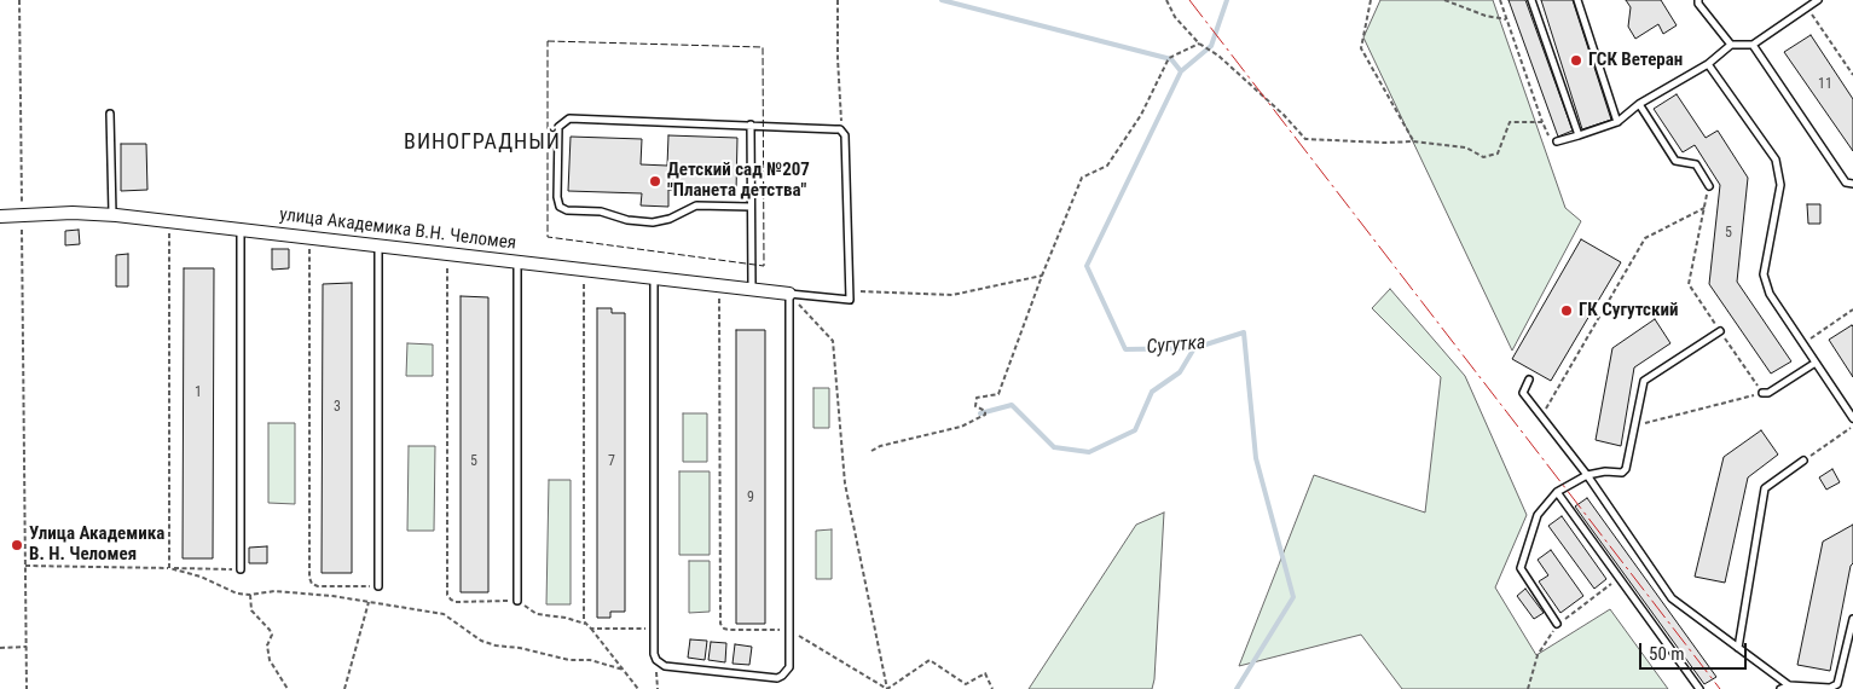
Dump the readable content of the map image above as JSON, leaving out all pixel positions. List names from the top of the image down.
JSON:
{
  "streets": {
    "street": ["улица Академика В.Н. Челомея"]
  },
  "districts": ["ВИНОГРАДНЫЙ"],
  "water": ["Сугутка"],
  "places": [
    "ГСК Ветеран",
    "Детский сад №207 \"Планета детства\"",
    "ГК Сугутский",
    "Улица Академика В. Н. Челомея"
  ],
  "house_numbers": [
    "11",
    "5",
    "1",
    "3",
    "5",
    "7",
    "9"
  ],
  "scale_bar": "50 m"
}
